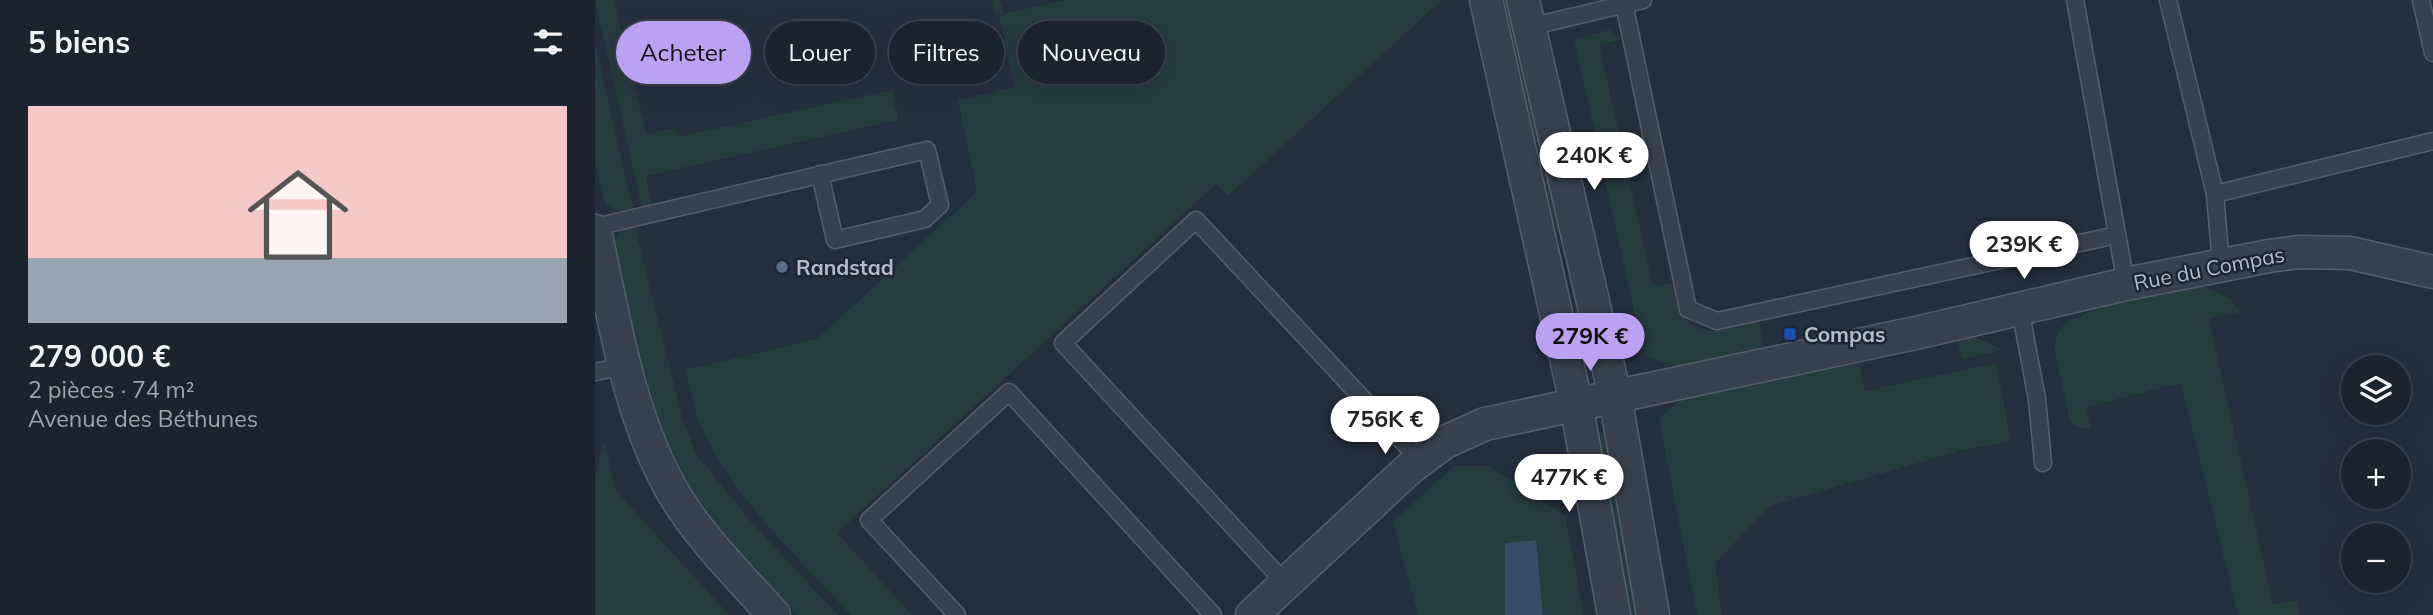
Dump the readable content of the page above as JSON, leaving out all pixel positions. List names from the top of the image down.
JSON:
{
  "streets": {
    "street": ["Rue du Compas"]
  },
  "places": {
    "other": ["Randstad"],
    "transit": ["Compas"]
  },
  "page": {
    "heading": "5 biens",
    "chip": [
      "Acheter",
      "Louer",
      "Filtres",
      "Nouveau"
    ],
    "list": [
      {
        "name": "279 000 €",
        "note": "2 pièces · 74 m² · Avenue des Béthunes"
      }
    ],
    "price": [
      "240K €",
      "239K €",
      "279K €",
      "756K €",
      "477K €"
    ],
    "map_buttons": ["+", "−"]
  }
}
